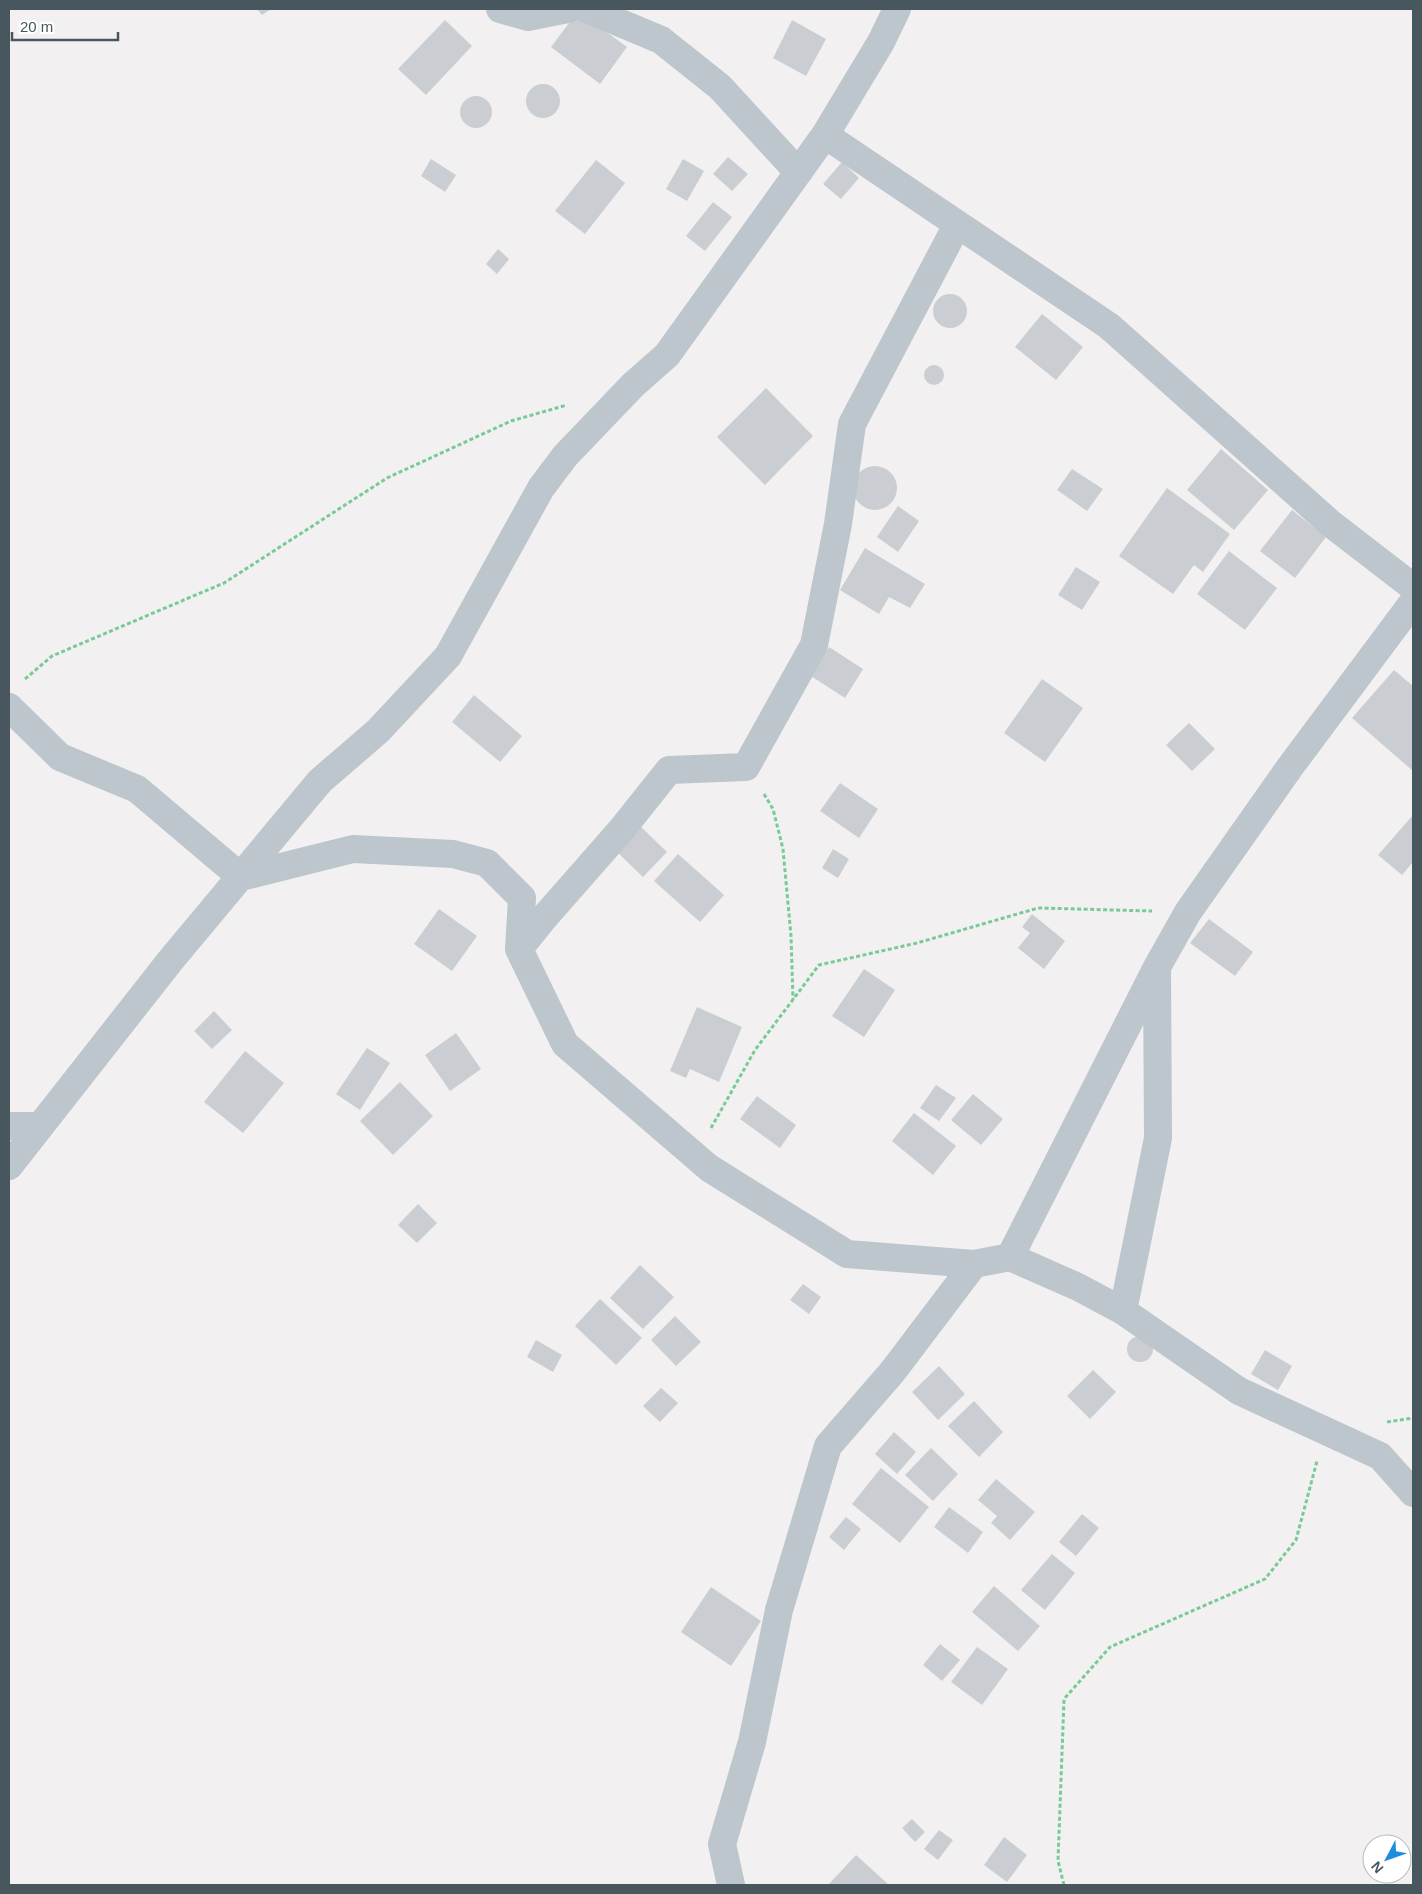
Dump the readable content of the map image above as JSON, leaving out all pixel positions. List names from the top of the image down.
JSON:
{
  "scale_bar": "20 m",
  "north": "bottom left"
}
